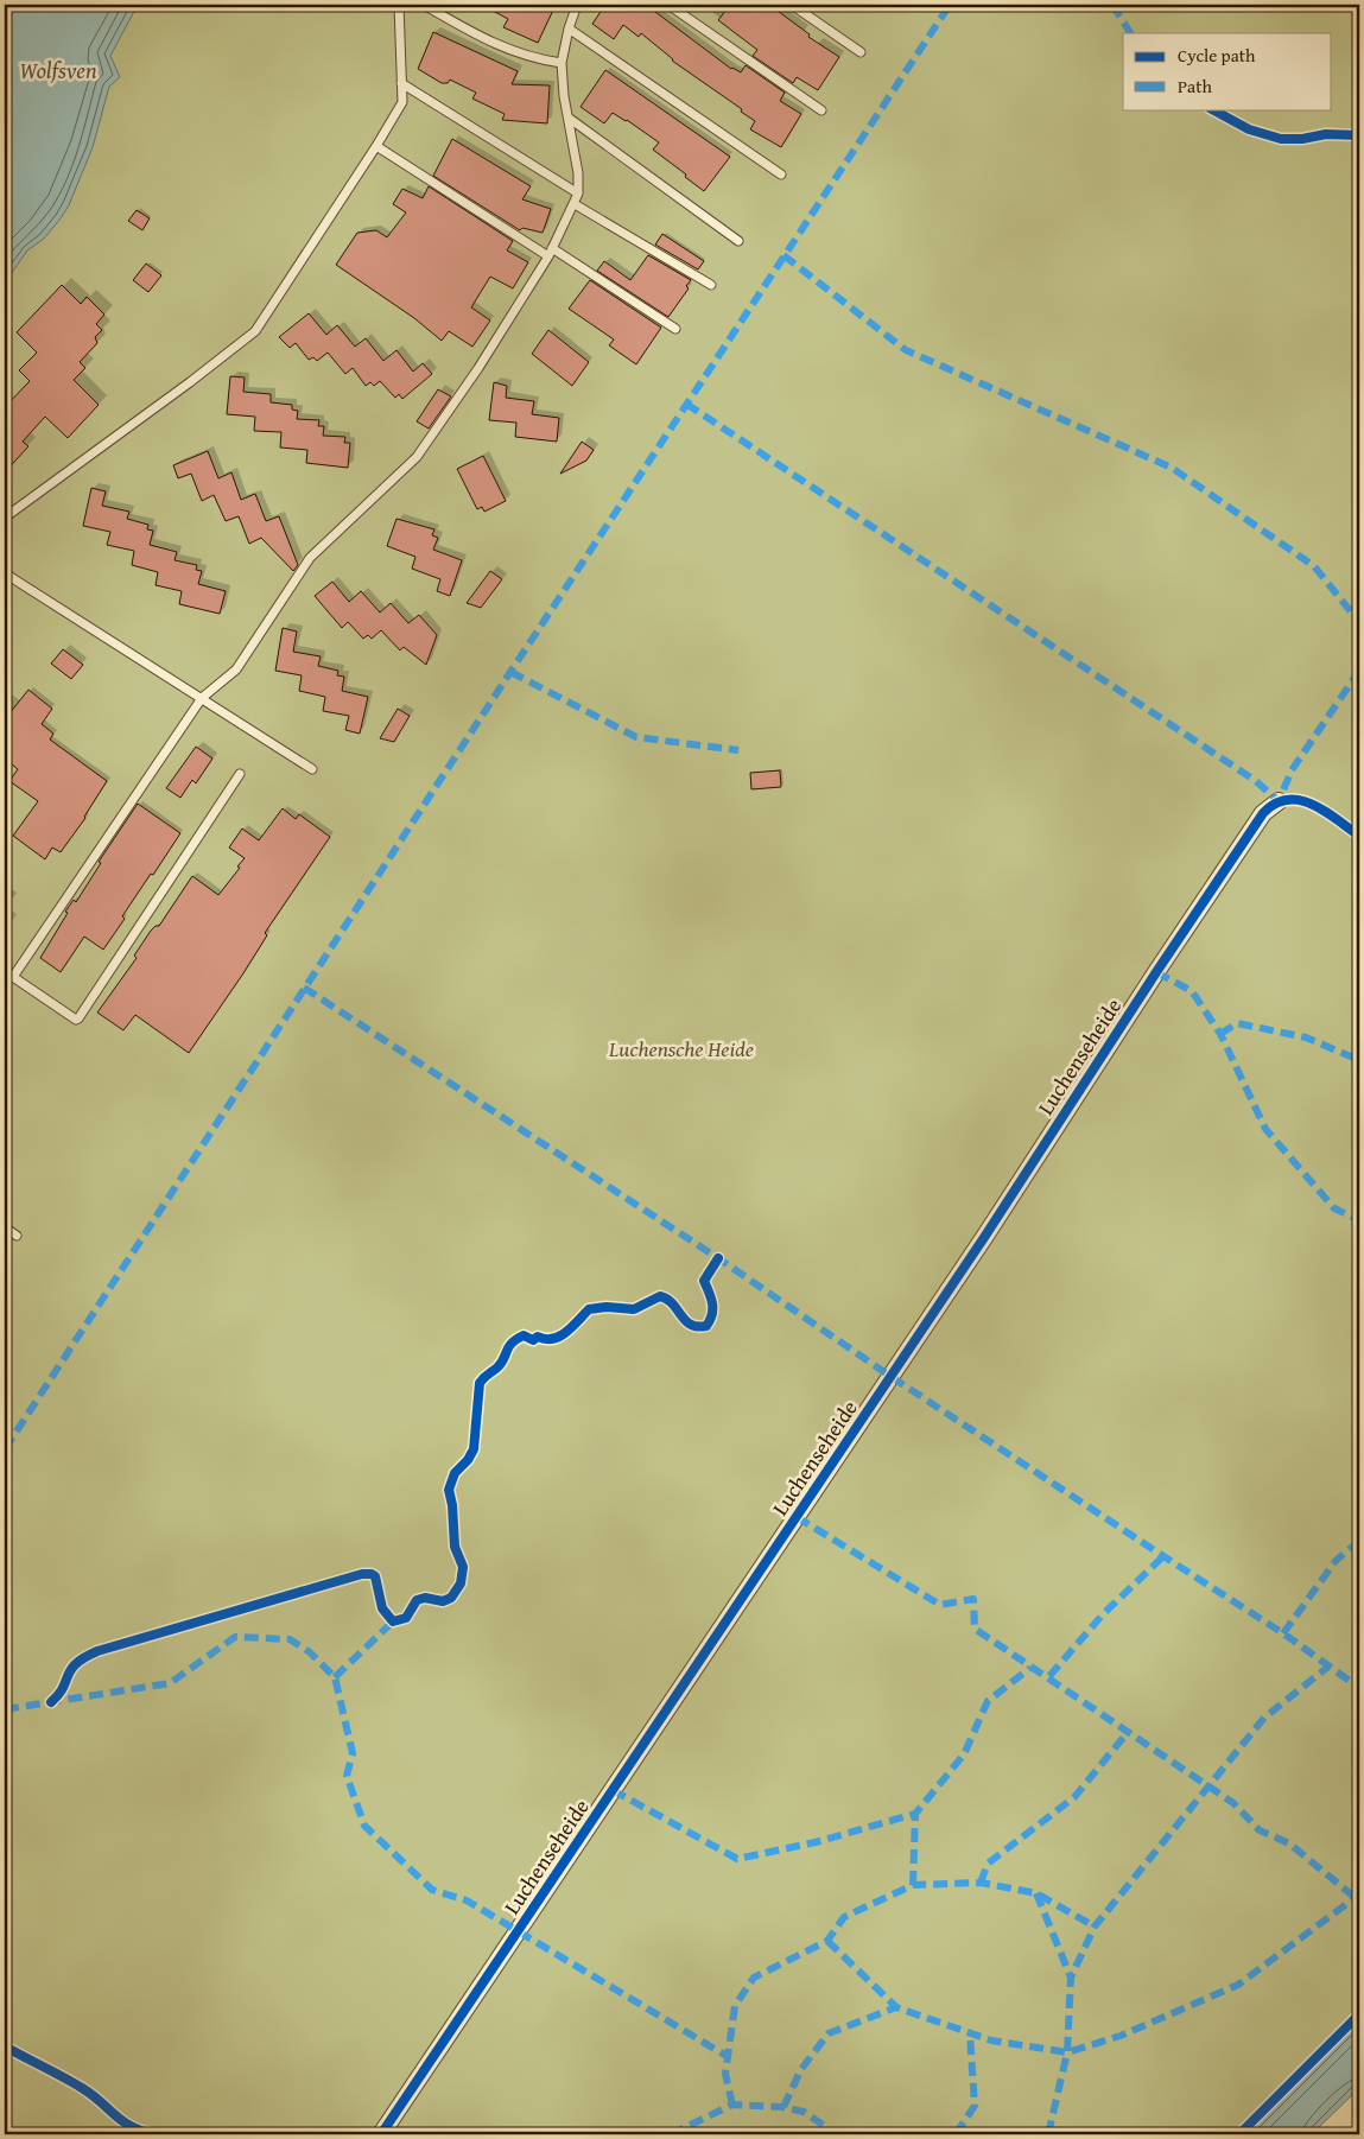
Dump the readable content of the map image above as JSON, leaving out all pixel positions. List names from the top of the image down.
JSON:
{
  "streets": {
    "street": ["Luchenseheide"]
  },
  "water": ["Wolfsven"],
  "parks": ["Luchensche Heide"],
  "legend": ["Cycle path", "Path"]
}
